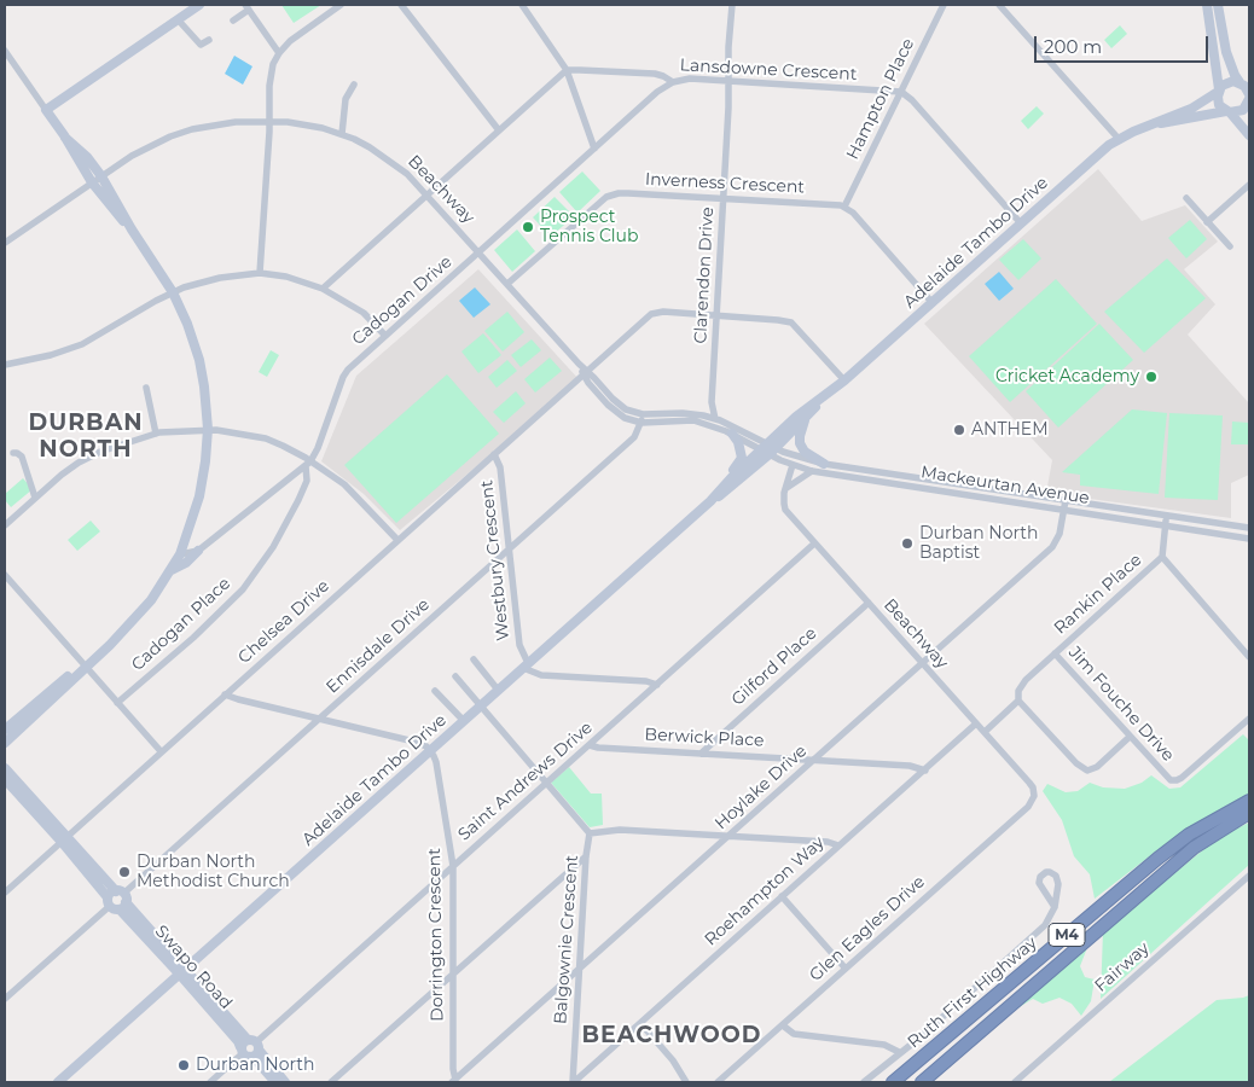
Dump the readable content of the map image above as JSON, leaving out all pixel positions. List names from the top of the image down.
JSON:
{
  "streets": {
    "highway": ["M4", "Ruth First Highway"],
    "street": [
      "Lansdowne Crescent",
      "Hampton Place",
      "Inverness Crescent",
      "Beachway",
      "Adelaide Tambo Drive",
      "Clarendon Drive",
      "Cadogan Drive",
      "Mackeurtan Avenue",
      "Westbury Crescent",
      "Rankin Place",
      "Chelsea Drive",
      "Cadogan Place",
      "Ennisdale Drive",
      "Gilford Place",
      "Jim Fouche Drive",
      "Berwick Place",
      "Saint Andrews Drive",
      "Hoylake Drive",
      "Roehampton Way",
      "Glen Eagles Drive",
      "Dorrington Crescent",
      "Balgownie Crescent",
      "Swapo Road",
      "Fairway"
    ]
  },
  "crossings": [
    ["Lansdowne Crescent", "Hampton Place"],
    ["Lansdowne Crescent", "Clarendon Drive"],
    ["Lansdowne Crescent", "Cadogan Drive"],
    ["Hampton Place", "Inverness Crescent"],
    ["Inverness Crescent", "Beachway"],
    ["Inverness Crescent", "Clarendon Drive"],
    ["Beachway", "Adelaide Tambo Drive"],
    ["Beachway", "Clarendon Drive"],
    ["Beachway", "Cadogan Drive"],
    ["Beachway", "Mackeurtan Avenue"],
    ["Beachway", "Chelsea Drive"],
    ["Beachway", "Ennisdale Drive"],
    ["Beachway", "Gilford Place"],
    ["Beachway", "Jim Fouche Drive"],
    ["Beachway", "Saint Andrews Drive"],
    ["Beachway", "Hoylake Drive"],
    ["Beachway", "Roehampton Way"],
    ["Beachway", "Glen Eagles Drive"],
    ["Adelaide Tambo Drive", "Mackeurtan Avenue"],
    ["Adelaide Tambo Drive", "Westbury Crescent"],
    ["Adelaide Tambo Drive", "Chelsea Drive"],
    ["Adelaide Tambo Drive", "Dorrington Crescent"],
    ["Adelaide Tambo Drive", "Swapo Road"],
    ["Clarendon Drive", "Chelsea Drive"],
    ["Cadogan Drive", "Cadogan Place"],
    ["Mackeurtan Avenue", "Hoylake Drive"],
    ["Westbury Crescent", "Chelsea Drive"],
    ["Westbury Crescent", "Ennisdale Drive"],
    ["Rankin Place", "Jim Fouche Drive"],
    ["Chelsea Drive", "Swapo Road"],
    ["Ennisdale Drive", "Swapo Road"],
    ["Gilford Place", "Berwick Place"],
    ["Berwick Place", "Saint Andrews Drive"],
    ["Berwick Place", "Hoylake Drive"],
    ["Berwick Place", "Roehampton Way"],
    ["Saint Andrews Drive", "Dorrington Crescent"],
    ["Saint Andrews Drive", "Swapo Road"],
    ["Hoylake Drive", "Dorrington Crescent"],
    ["Hoylake Drive", "Balgownie Crescent"],
    ["Roehampton Way", "Balgownie Crescent"]
  ],
  "districts": ["DURBAN NORTH", "BEACHWOOD"],
  "places": [
    "Prospect Tennis Club",
    "Cricket Academy",
    "ANTHEM",
    "Durban North Baptist",
    "Durban North Methodist Church",
    "Durban North"
  ],
  "scale_bar": "200 m"
}
